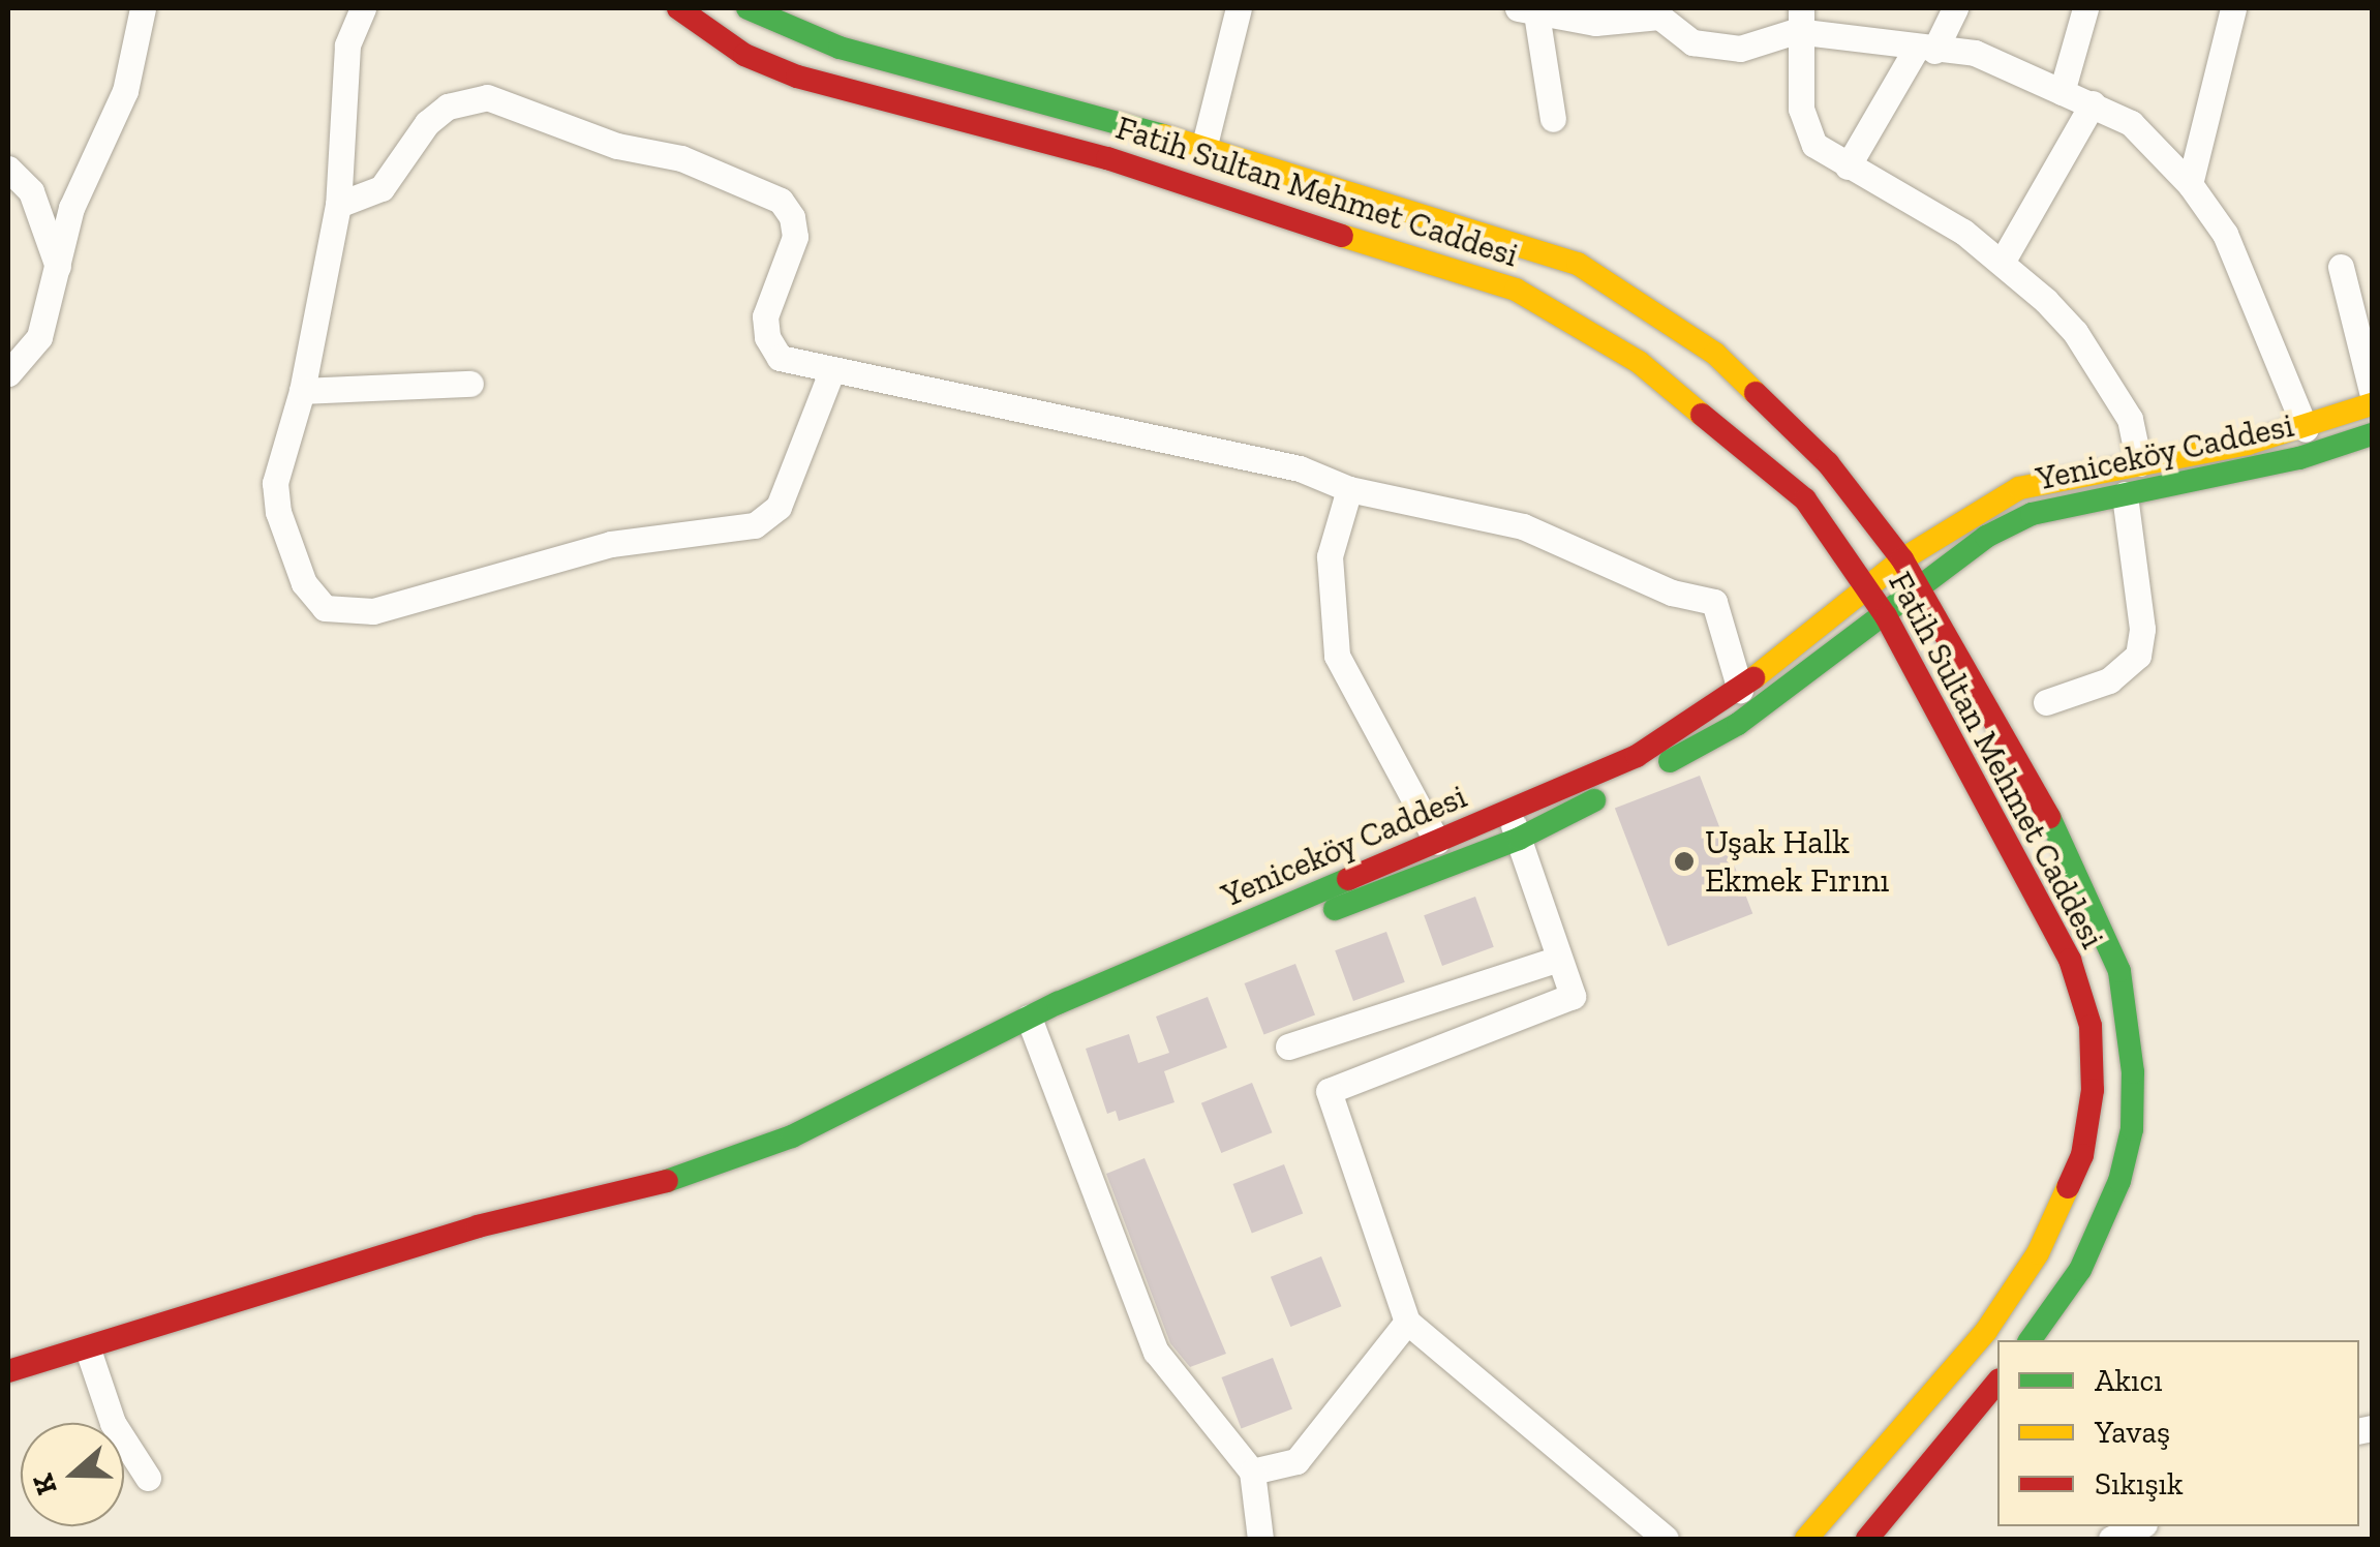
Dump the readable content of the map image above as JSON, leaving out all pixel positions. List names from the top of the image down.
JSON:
{
  "streets": {
    "main road": ["Fatih Sultan Mehmet Caddesi", "Yeniceköy Caddesi"]
  },
  "crossings": [
    ["Fatih Sultan Mehmet Caddesi", "Yeniceköy Caddesi"]
  ],
  "places": ["Uşak Halk Ekmek Fırını"],
  "legend": ["Akıcı", "Yavaş", "Sıkışık"],
  "north": "left"
}
